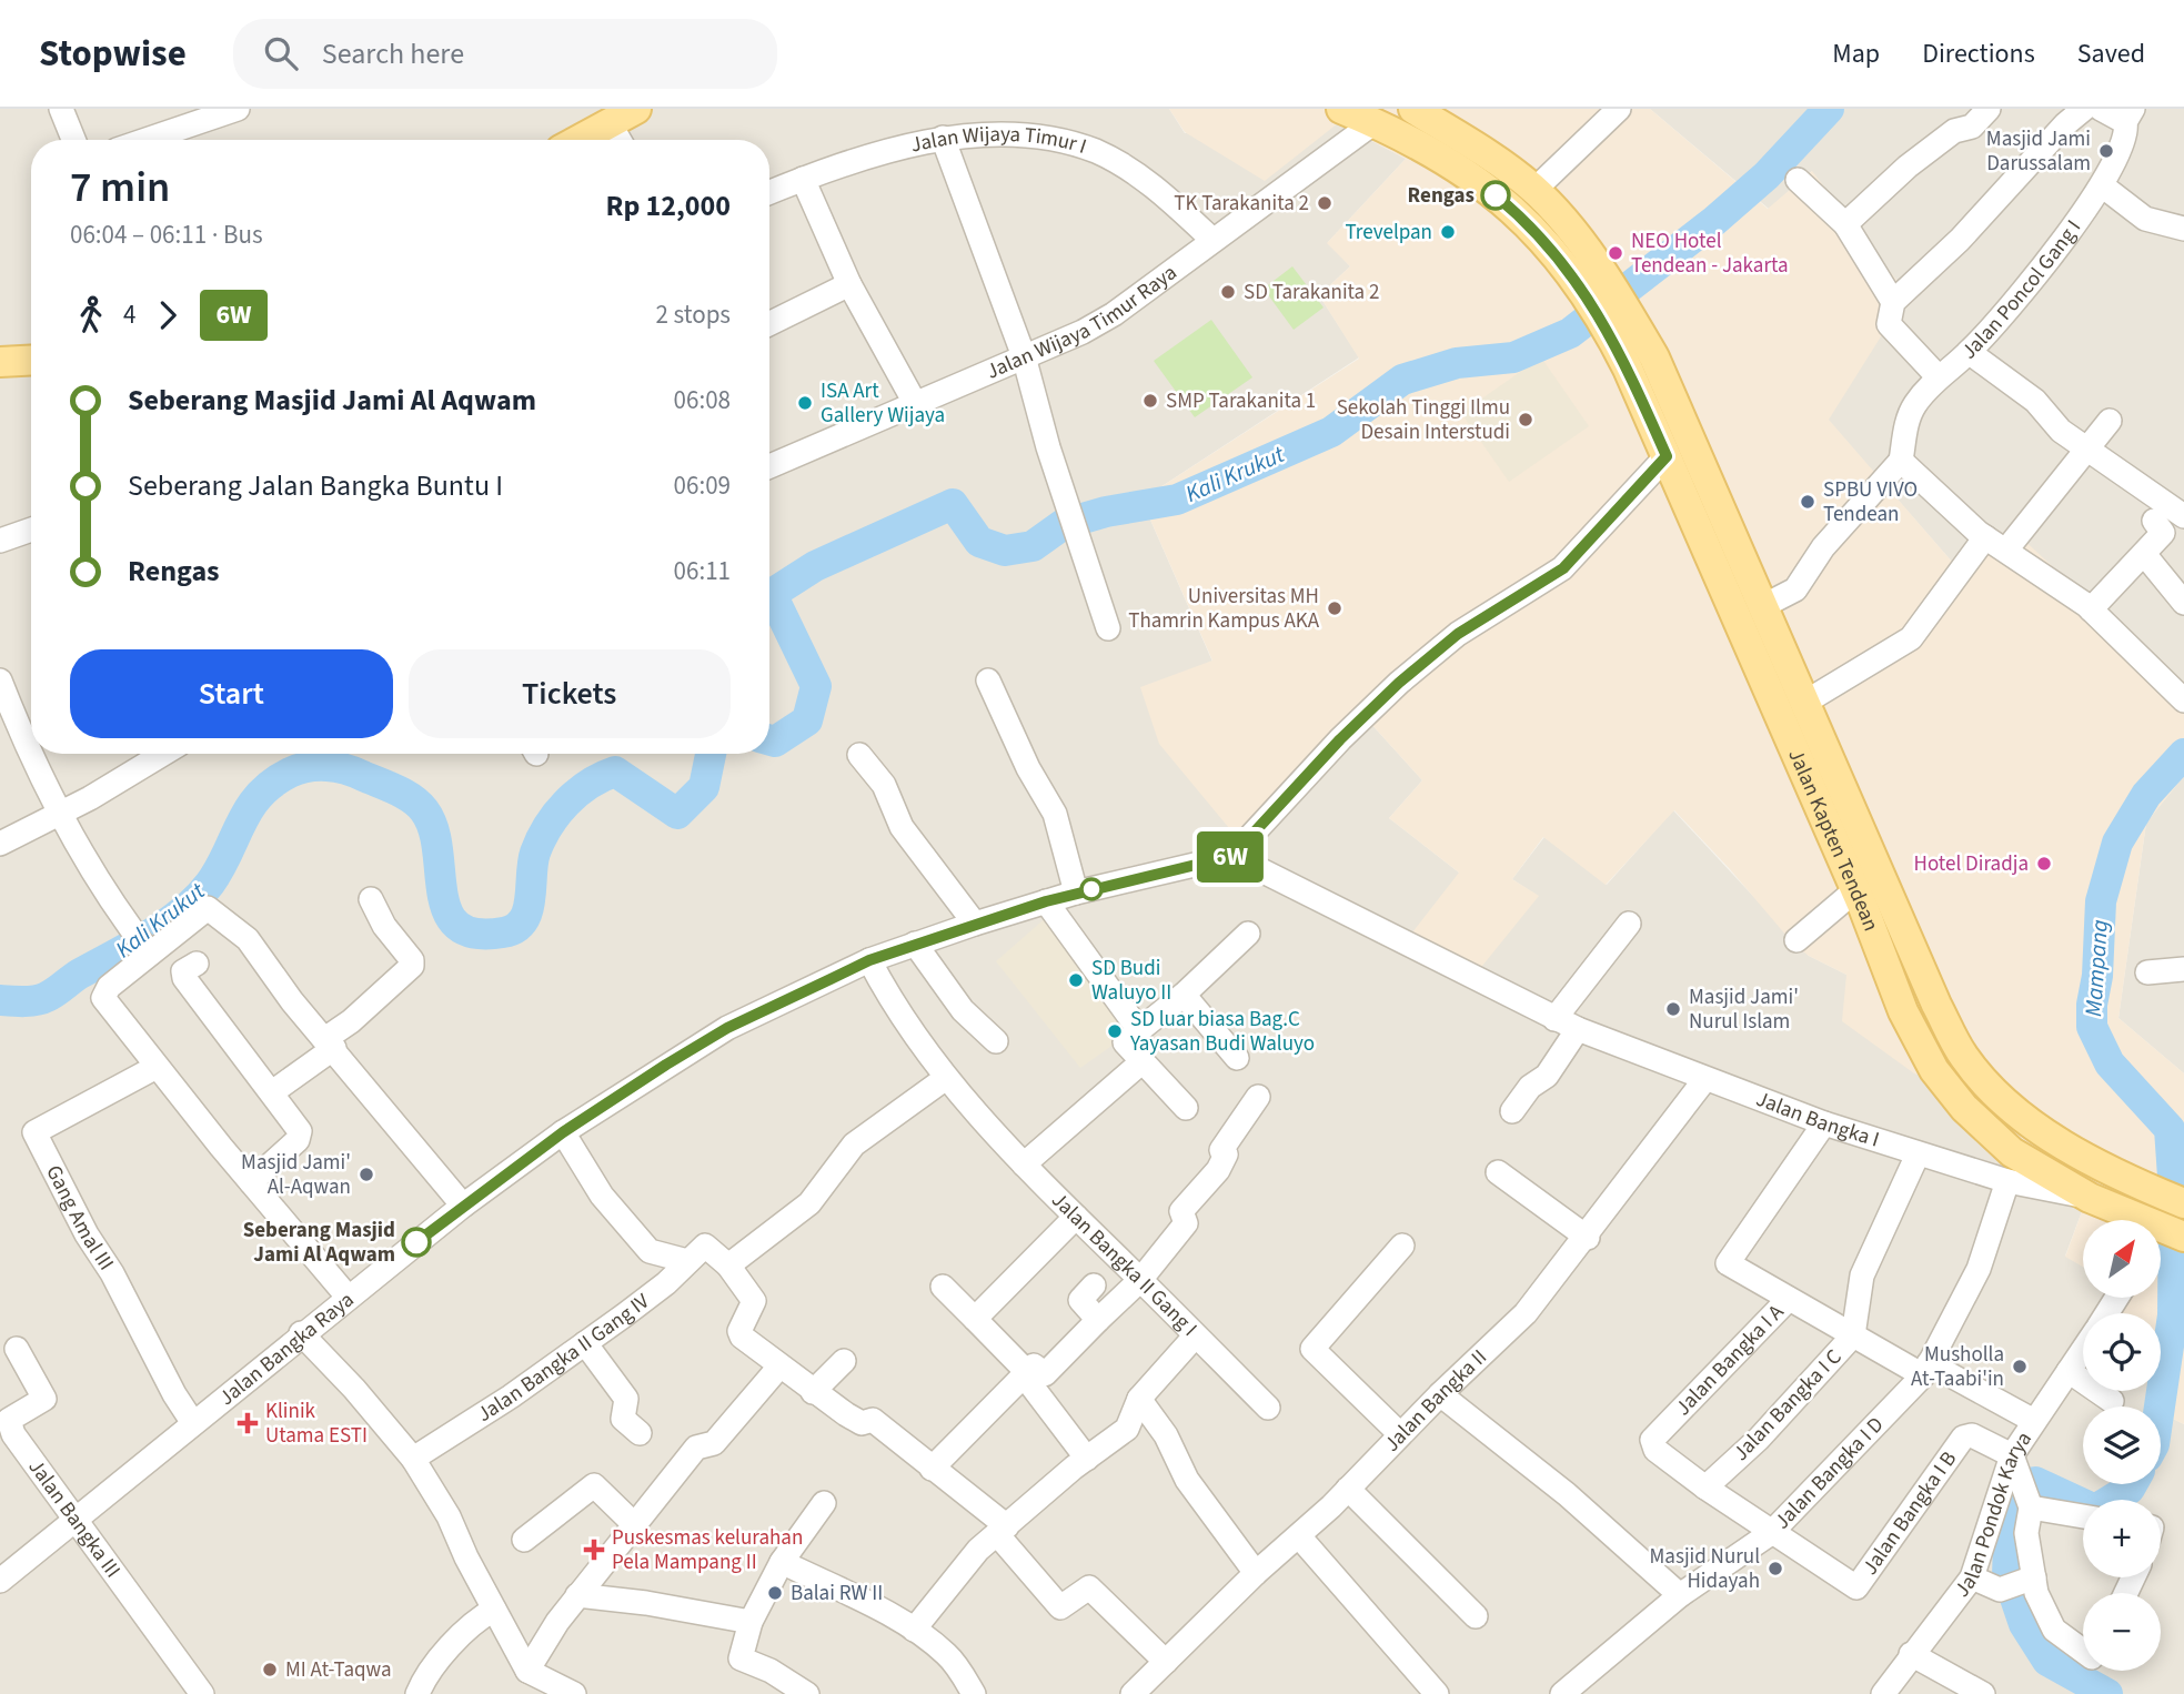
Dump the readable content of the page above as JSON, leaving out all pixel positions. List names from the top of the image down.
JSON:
{
  "streets": {
    "main road": ["Jalan Kapten Tendean"],
    "street": [
      "Jalan Wijaya Timur I",
      "Jalan Poncol Gang I",
      "Jalan Wijaya Timur Raya",
      "Jalan Bangka I",
      "Gang Amal III",
      "Jalan Bangka II Gang I",
      "Jalan Bangka Raya",
      "Jalan Bangka II Gang IV",
      "Jalan Bangka I A",
      "Jalan Bangka II",
      "Jalan Bangka I C",
      "Jalan Bangka I D",
      "Jalan Bangka I B",
      "Jalan Pondok Karya",
      "Jalan Bangka III"
    ]
  },
  "crossings": [
    ["Jalan Wijaya Timur I", "Jalan Wijaya Timur Raya"],
    ["Jalan Kapten Tendean", "Jalan Bangka I"],
    ["Jalan Bangka I", "Jalan Bangka Raya"],
    ["Jalan Bangka I", "Jalan Bangka I A"],
    ["Jalan Bangka I", "Jalan Bangka II"],
    ["Jalan Bangka I", "Jalan Bangka I C"],
    ["Jalan Bangka I", "Jalan Bangka I D"],
    ["Gang Amal III", "Jalan Bangka Raya"],
    ["Jalan Bangka II Gang I", "Jalan Bangka Raya"],
    ["Jalan Bangka Raya", "Jalan Bangka III"],
    ["Jalan Bangka I A", "Jalan Bangka I C"],
    ["Jalan Bangka I D", "Jalan Bangka I B"],
    ["Jalan Bangka I B", "Jalan Pondok Karya"]
  ],
  "water": ["Kali Krukut", "Mampang"],
  "places": {
    "other": [
      "Masjid Jami Darussalam",
      "Rengas",
      "TK Tarakanita 2",
      "Trevelpan",
      "NEO Hotel Tendean - Jakarta",
      "SD Tarakanita 2",
      "SMP Tarakanita 1",
      "ISA Art Gallery Wijaya",
      "Sekolah Tinggi Ilmu Desain Interstudi",
      "SPBU VIVO Tendean",
      "Universitas MH Thamrin Kampus AKA",
      "Hotel Diradja",
      "SD Budi Waluyo II",
      "Masjid Jami' Nurul Islam",
      "SD luar biasa Bag.C Yayasan Budi Waluyo",
      "Masjid Jami' Al-Aqwan",
      "Seberang Masjid Jami Al Aqwam",
      "Musholla At-Taabi'in",
      "Masjid Nurul Hidayah",
      "Balai RW II",
      "MI At-Taqwa"
    ],
    "health": ["Klinik Utama ESTI", "Puskesmas kelurahan Pela Mampang II"]
  },
  "lines": ["bus line 6W"],
  "north": "top right",
  "page": {
    "header": "Stopwise",
    "search": "Search here",
    "nav": ["Map", "Directions", "Saved"],
    "on_map": "6W",
    "heading": ["7 min", "06:04 – 06:11 · Bus", "Rp 12,000"],
    "legs": ["4", "6W", "2 stops"],
    "list": [
      {
        "name": "Seberang Masjid Jami Al Aqwam",
        "value": "06:08"
      },
      {
        "name": "Seberang Jalan Bangka Buntu I",
        "value": "06:09"
      },
      {
        "name": "Rengas",
        "value": "06:11"
      }
    ],
    "buttons": ["Start", "Tickets"],
    "map_buttons": ["+", "−"]
  }
}
